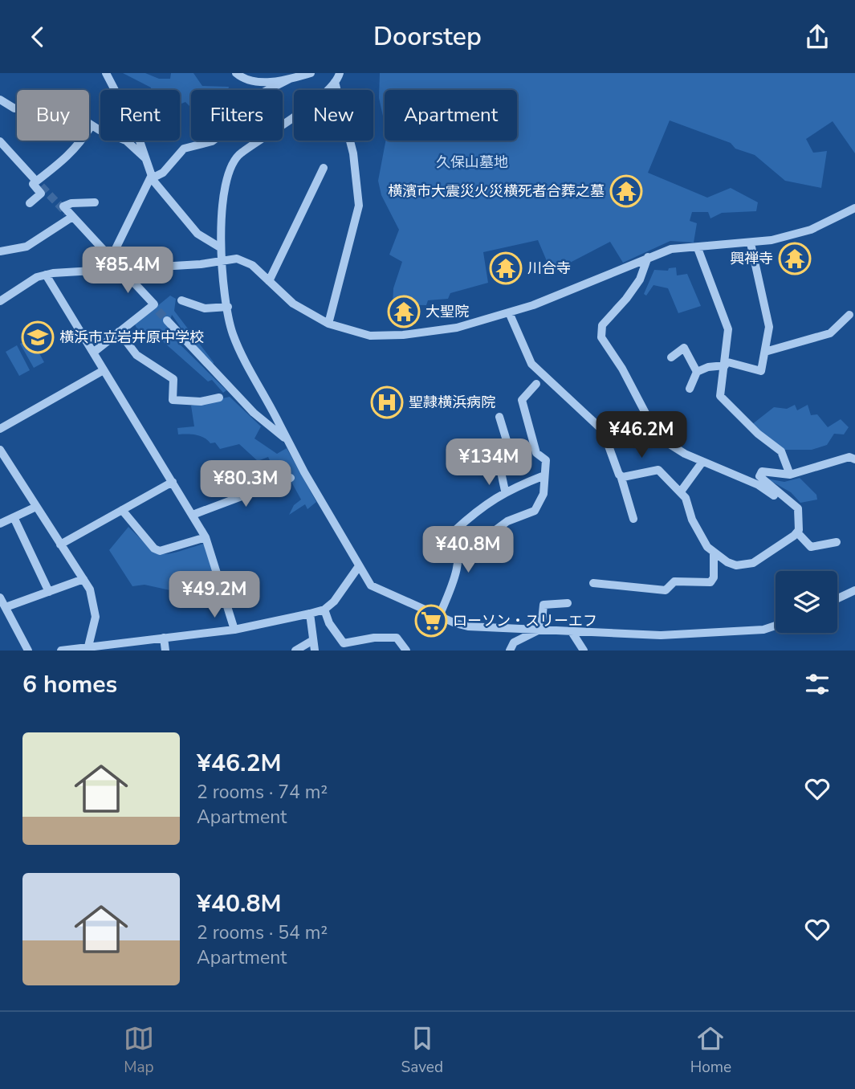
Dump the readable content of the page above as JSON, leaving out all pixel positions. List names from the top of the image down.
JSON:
{
  "parks": ["久保山墓地"],
  "places": {
    "temple": [
      "横濱市大震災火災横死者合葬之墓",
      "興禅寺",
      "川合寺",
      "大聖院"
    ],
    "school or university": ["横浜市立岩井原中学校"],
    "hospital": ["聖隷横浜病院"],
    "supermarket": ["ローソン・スリーエフ"]
  },
  "page": {
    "header": "Doorstep",
    "chip": [
      "Buy",
      "Rent",
      "Filters",
      "New",
      "Apartment"
    ],
    "price": [
      "¥85.4M",
      "¥46.2M",
      "¥134M",
      "¥80.3M",
      "¥40.8M",
      "¥49.2M"
    ],
    "heading": "6 homes",
    "list": [
      {
        "name": "¥46.2M",
        "note": "2 rooms · 74 m² · Apartment"
      },
      {
        "name": "¥40.8M",
        "note": "2 rooms · 54 m² · Apartment"
      }
    ],
    "tabs": ["Map", "Saved", "Home"]
  }
}
